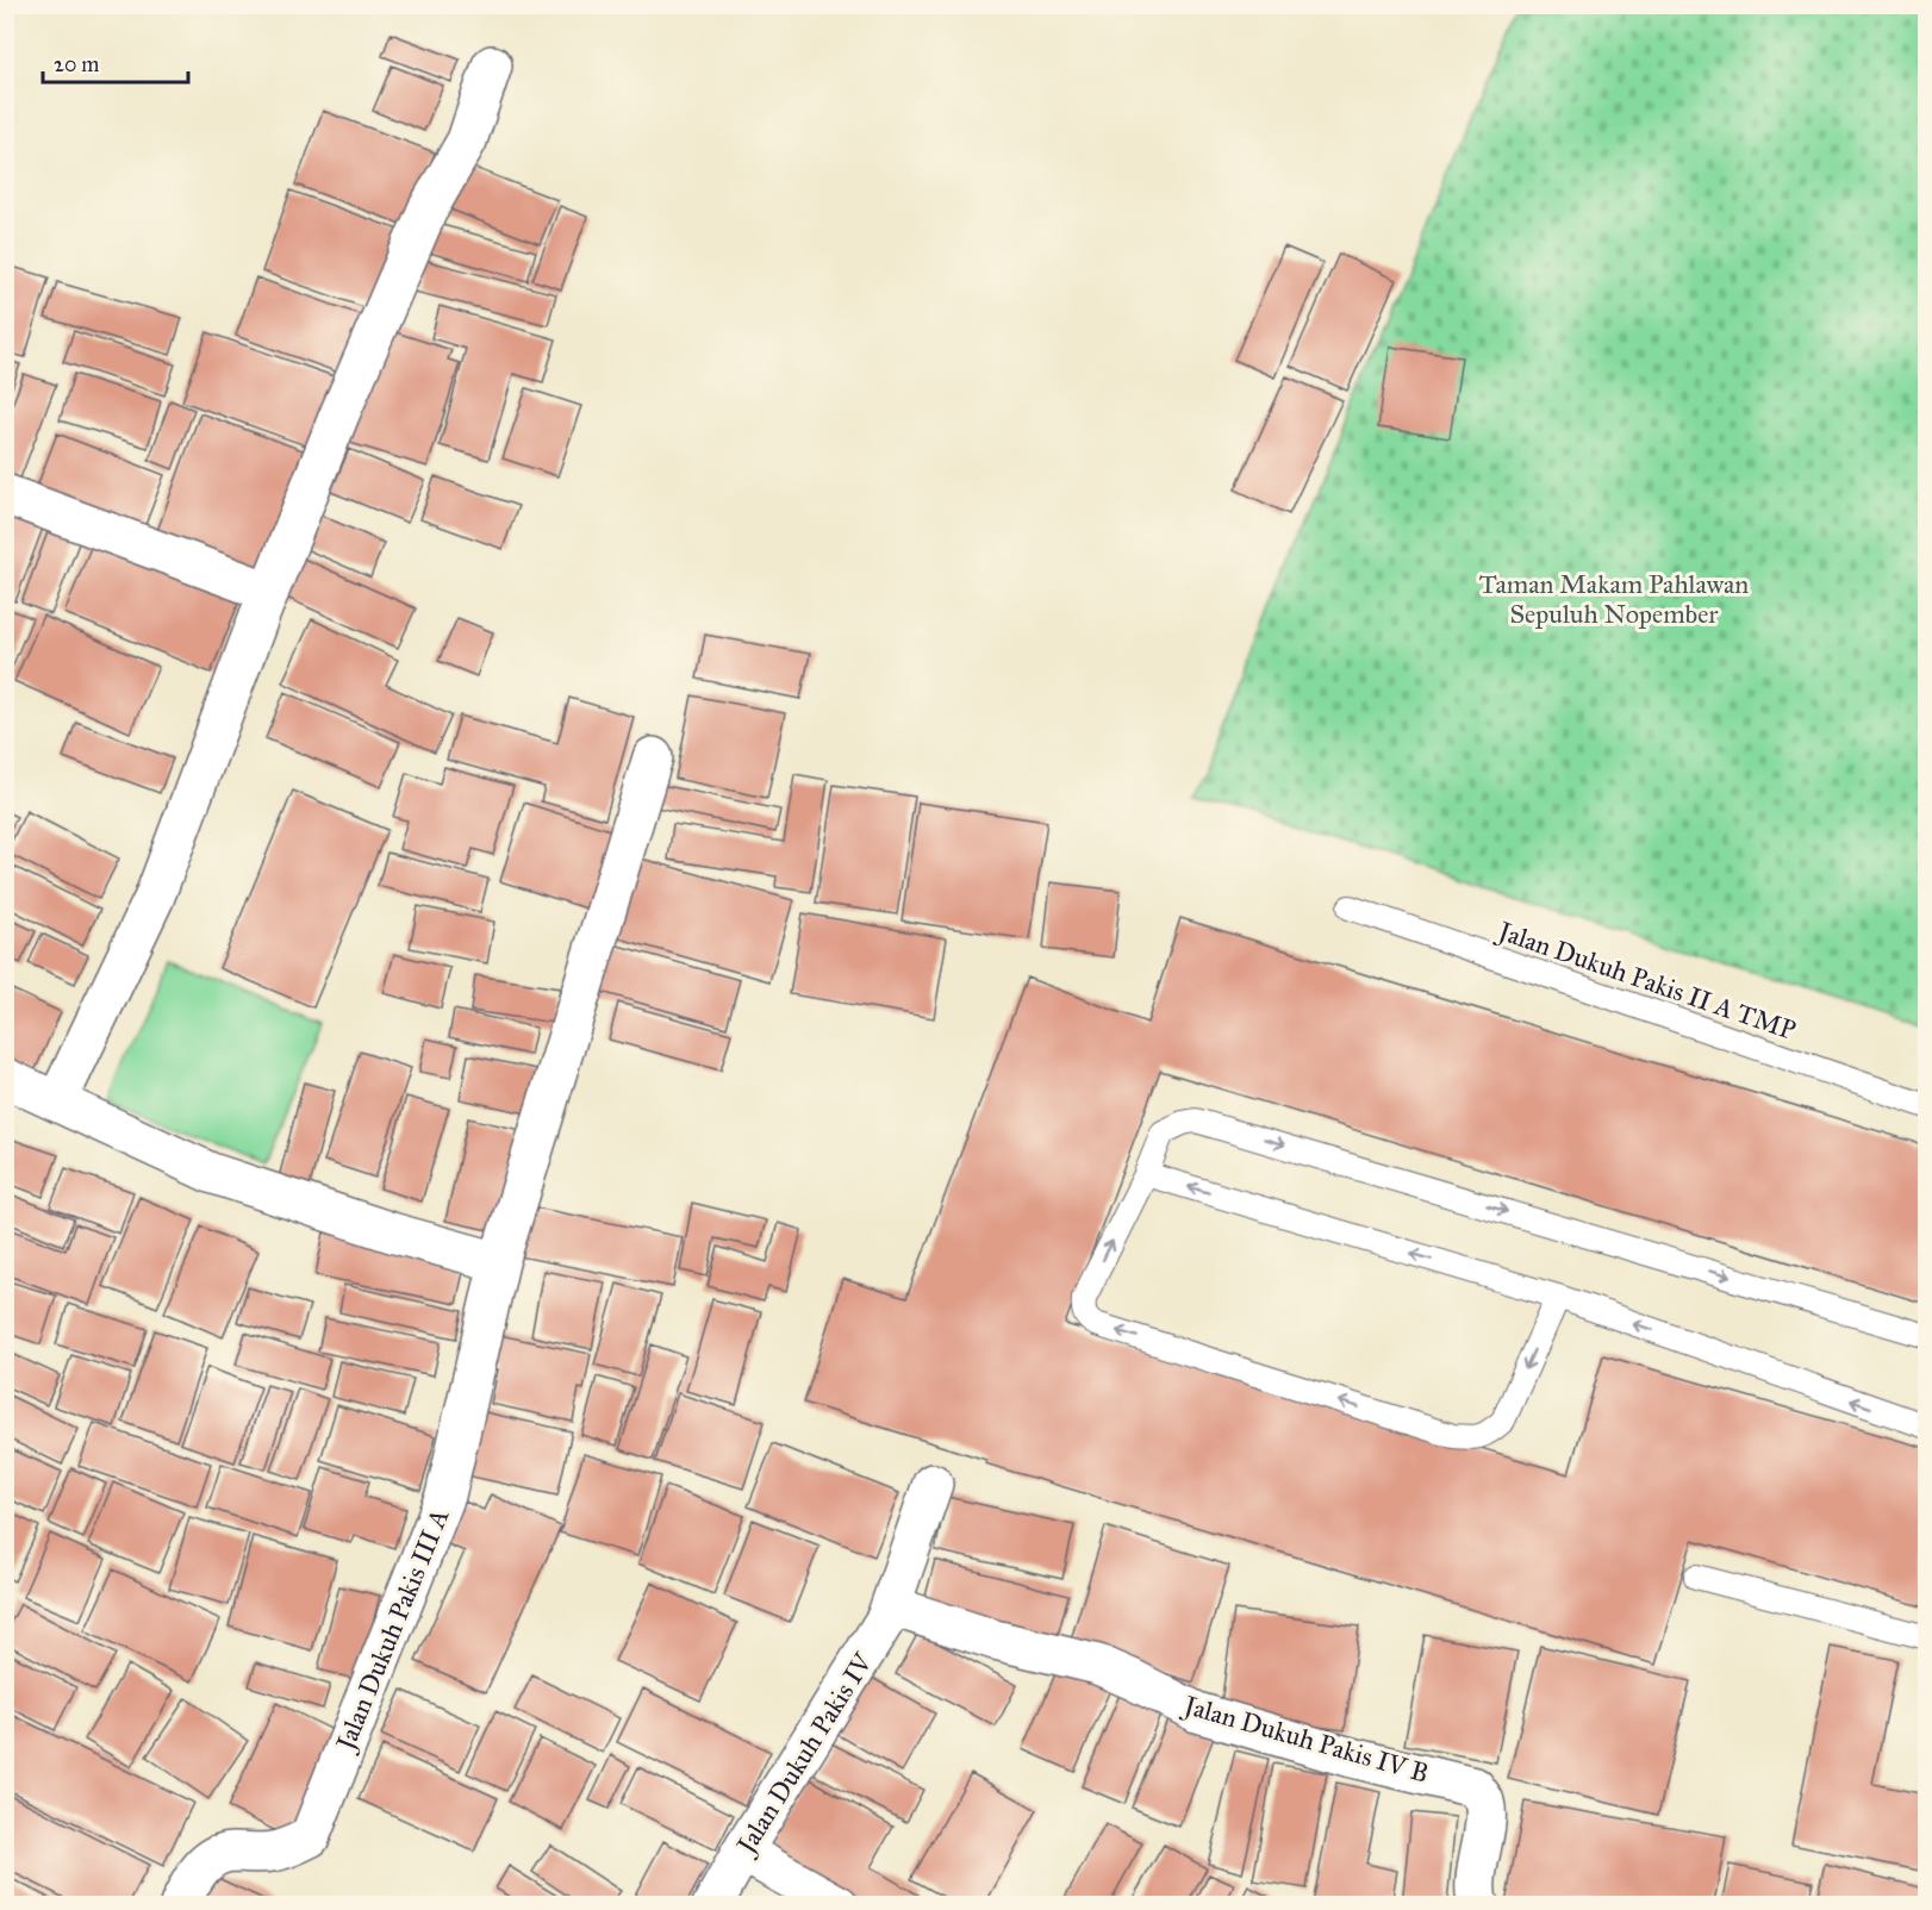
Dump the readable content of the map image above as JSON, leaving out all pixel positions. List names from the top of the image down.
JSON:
{
  "streets": {
    "street": ["Jalan Dukuh Pakis III A", "Jalan Dukuh Pakis IV B", "Jalan Dukuh Pakis IV"],
    "lane": ["Jalan Dukuh Pakis II A TMP"]
  },
  "crossings": [
    ["Jalan Dukuh Pakis IV B", "Jalan Dukuh Pakis IV"]
  ],
  "parks": ["Taman Makam Pahlawan Sepuluh Nopember"],
  "scale_bar": "20 m"
}
